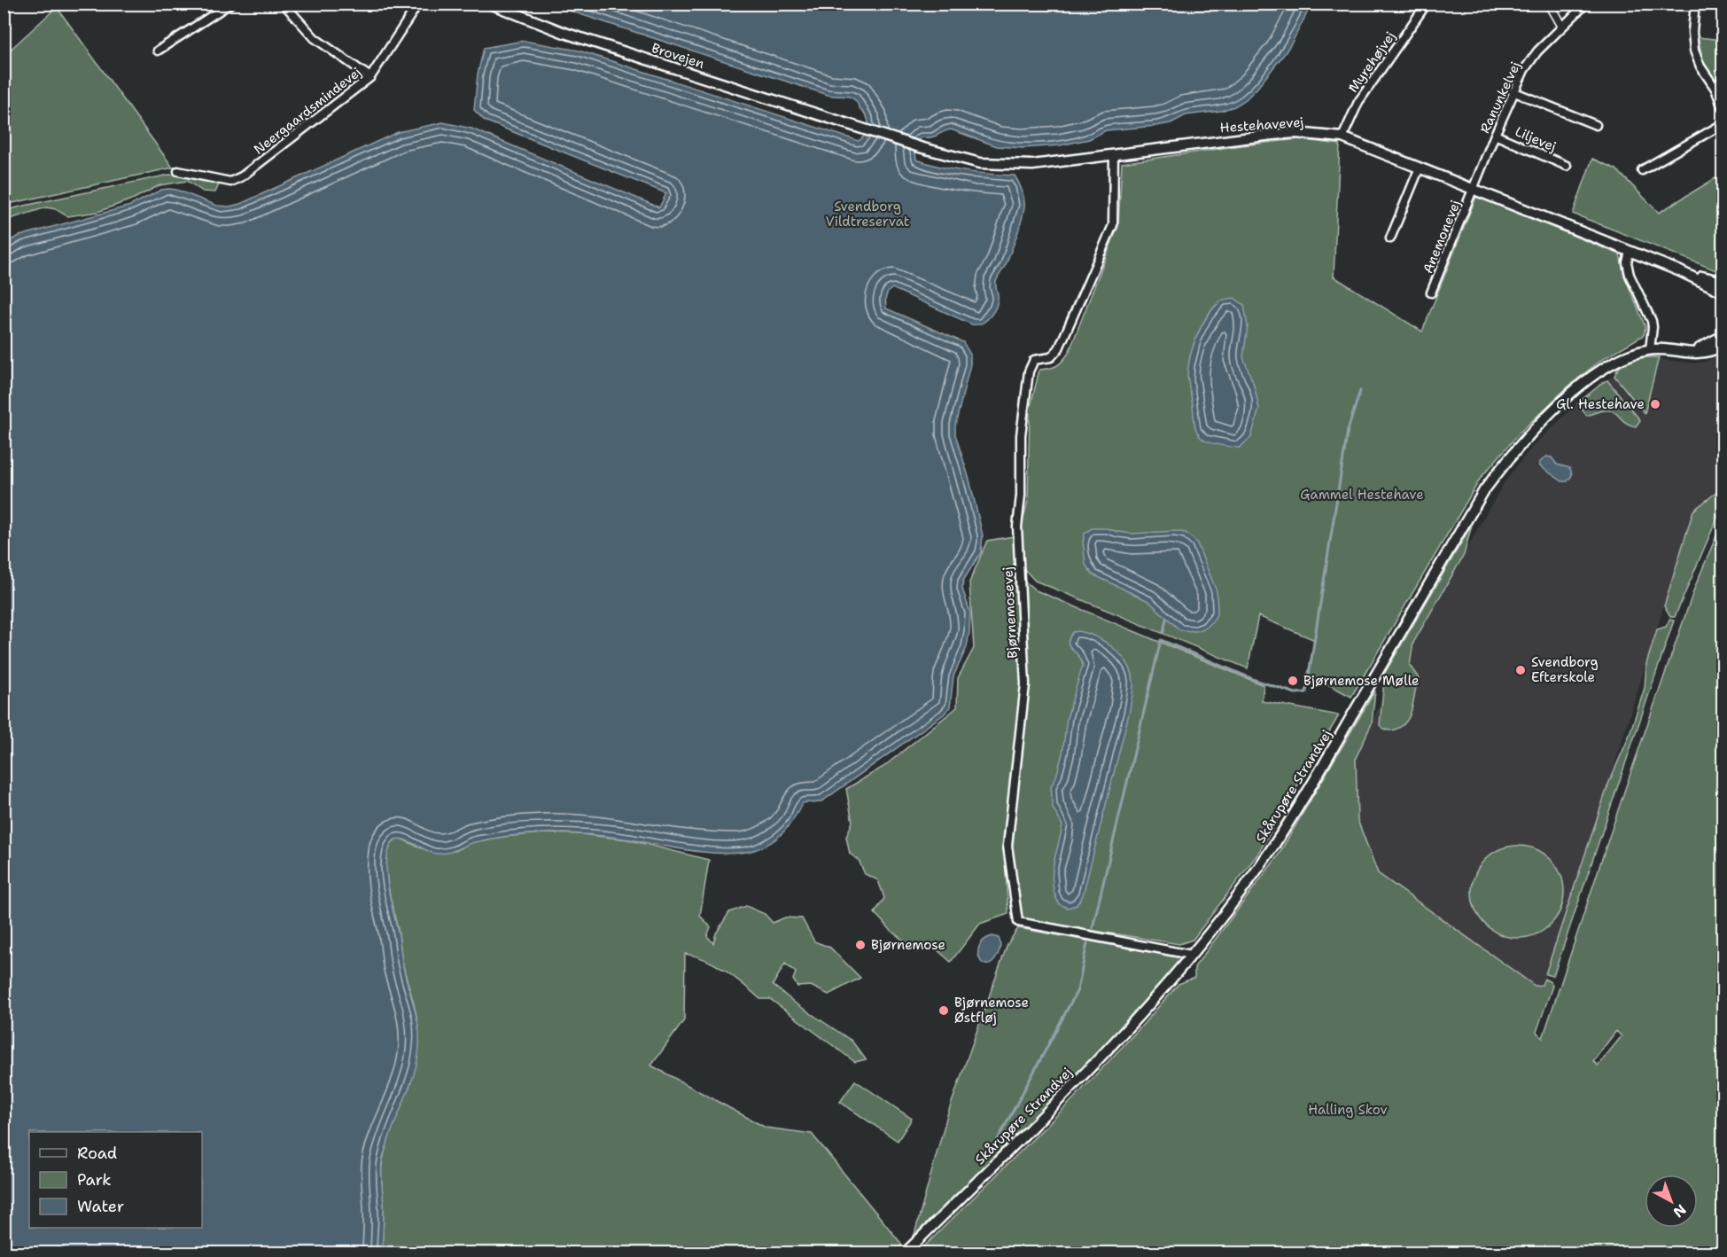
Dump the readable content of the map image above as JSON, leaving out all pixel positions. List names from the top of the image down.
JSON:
{
  "streets": {
    "street": [
      "Brovejen",
      "Myrehøjvej",
      "Ranunkelvej",
      "Neergaardsmindevej",
      "Hestehavevej",
      "Liljevej",
      "Anemonevej",
      "Bjørnemosevej",
      "Skårupøre Strandvej"
    ]
  },
  "crossings": [
    ["Brovejen", "Hestehavevej"],
    ["Myrehøjvej", "Hestehavevej"],
    ["Ranunkelvej", "Hestehavevej"],
    ["Ranunkelvej", "Liljevej"],
    ["Ranunkelvej", "Anemonevej"],
    ["Hestehavevej", "Anemonevej"],
    ["Hestehavevej", "Bjørnemosevej"],
    ["Bjørnemosevej", "Skårupøre Strandvej"]
  ],
  "parks": ["Svendborg Vildtreservat", "Gammel Hestehave", "Halling Skov"],
  "places": [
    "Gl. Hestehave",
    "Svendborg Efterskole",
    "Bjørnemose Mølle",
    "Bjørnemose",
    "Bjørnemose Østfløj"
  ],
  "legend": ["Road", "Park", "Water"],
  "north": "bottom right"
}
